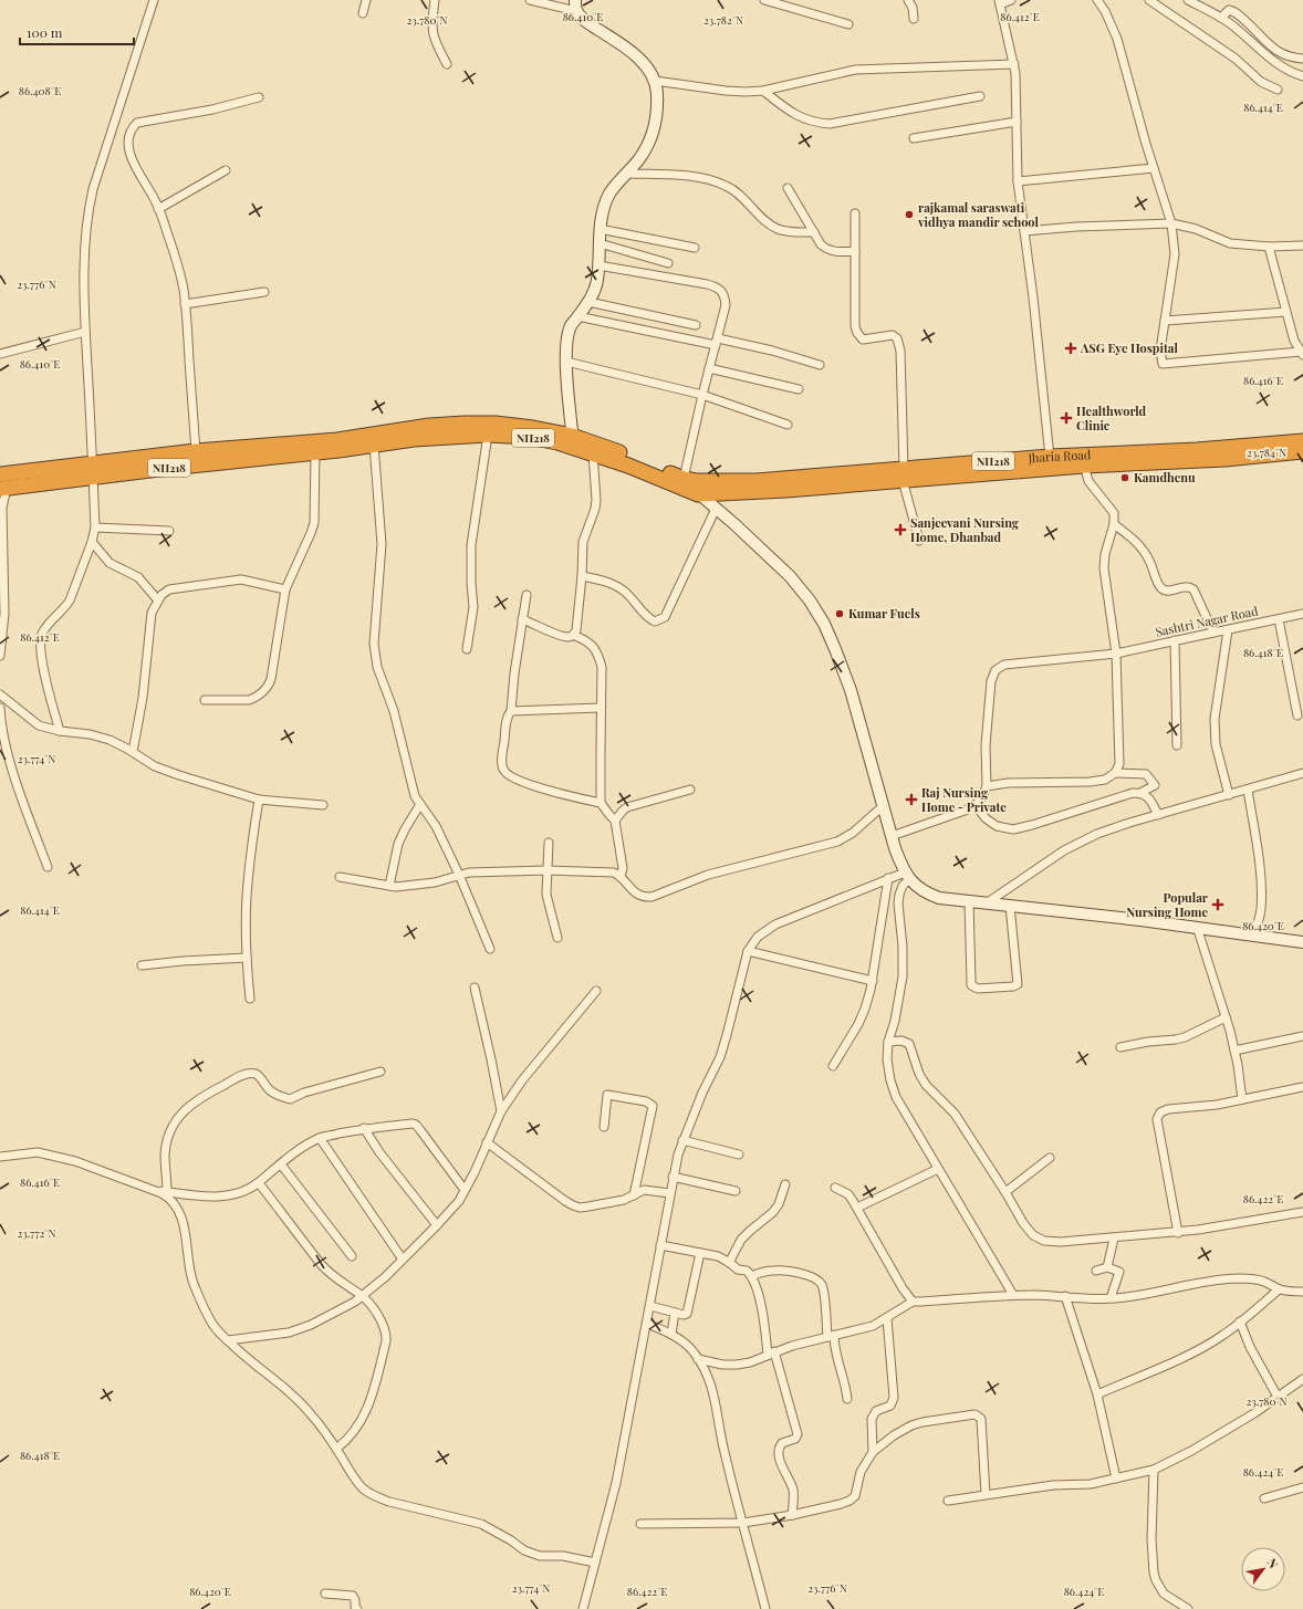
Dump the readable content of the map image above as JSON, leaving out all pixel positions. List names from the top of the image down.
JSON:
{
  "streets": {
    "highway": ["NH218", "Jharia Road"],
    "street": ["Sashtri Nagar Road"]
  },
  "crossings": [
    ["NH218", "Jharia Road"]
  ],
  "places": {
    "other": ["rajkamal saraswati vidhya mandir school", "Kamdhenu", "Kumar Fuels"],
    "health": [
      "ASG Eye Hospital",
      "Healthworld Clinic",
      "Sanjeevani Nursing Home, Dhanbad",
      "Raj Nursing Home - Private",
      "Popular Nursing Home"
    ]
  },
  "scale_bar": "100 m",
  "north": "top right",
  "coordinates": [
    "86.410°E",
    "86.412°E",
    "23.780°N",
    "23.782°N",
    "86.408°E",
    "86.414°E",
    "23.776°N",
    "86.416°E",
    "23.784°N",
    "86.418°E",
    "23.774°N",
    "86.420°E",
    "86.422°E",
    "23.772°N",
    "86.424°E"
  ]
}
